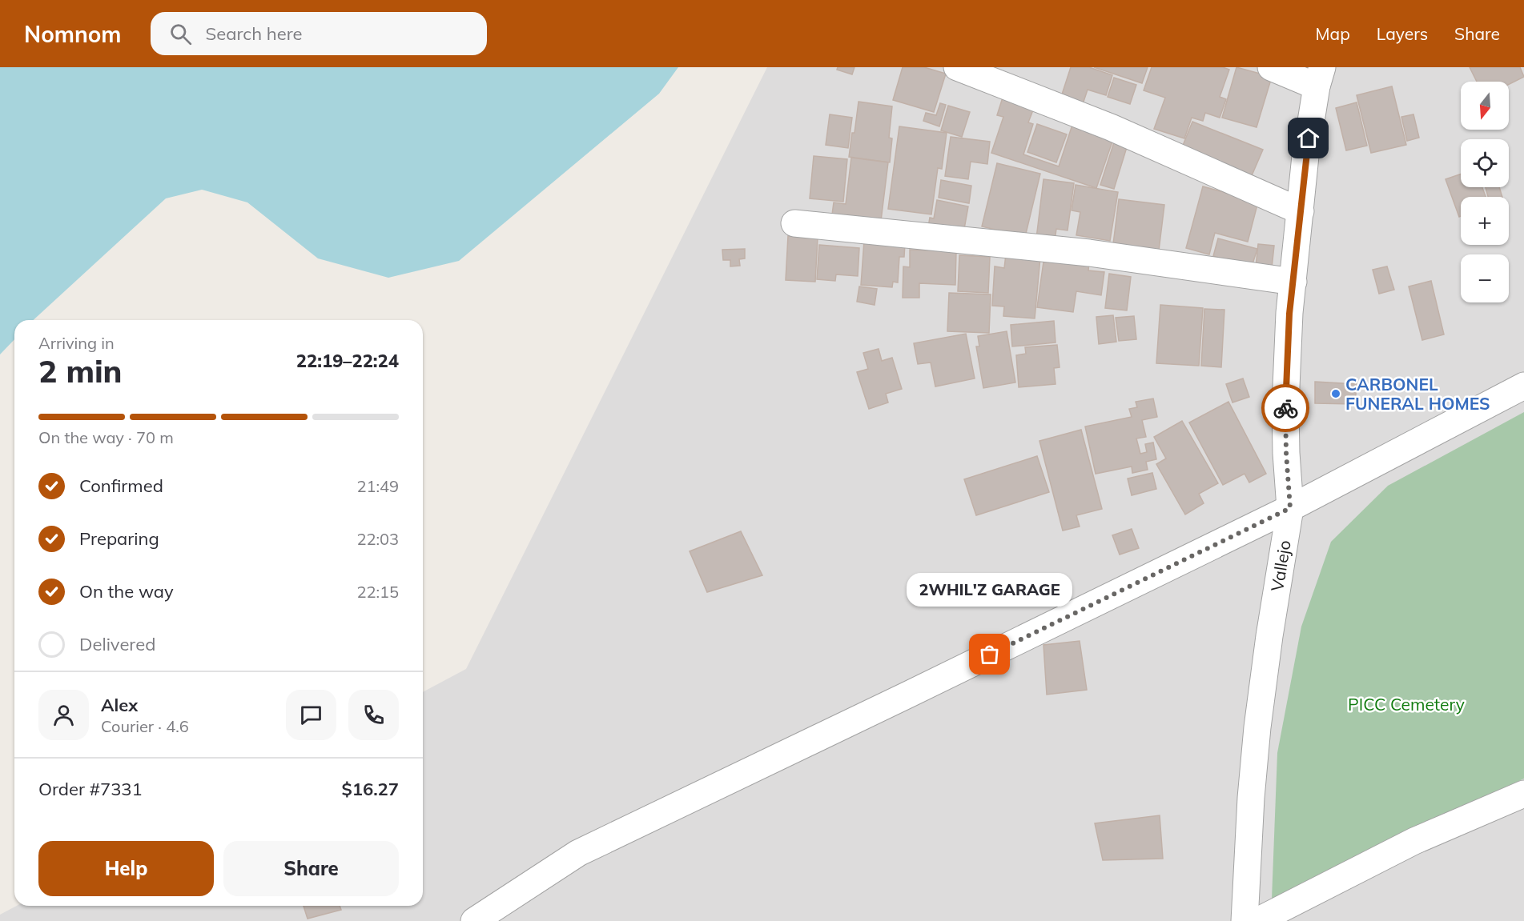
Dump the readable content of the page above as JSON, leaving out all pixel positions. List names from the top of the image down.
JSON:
{
  "streets": {
    "street": ["Vallejo"]
  },
  "parks": ["PICC Cemetery"],
  "places": ["CARBONEL FUNERAL HOMES", "2WHIL'Z GARAGE"],
  "north": "bottom",
  "page": {
    "header": "Nomnom",
    "search": "Search here",
    "nav": ["Map", "Layers", "Share"],
    "map_buttons": ["+", "−"],
    "heading": ["2 min", "Arriving in", "22:19–22:24"],
    "panel": [
      "Alex",
      "Courier · 4.6",
      "Order #7331",
      "$16.27"
    ],
    "bar": "On the way · 70 m",
    "list": [
      ["Confirmed", "21:49"],
      ["Preparing", "22:03"],
      ["On the way", "22:15"],
      "Delivered"
    ],
    "bubble": "2WHIL'Z GARAGE",
    "buttons": ["Help", "Share"]
  }
}
